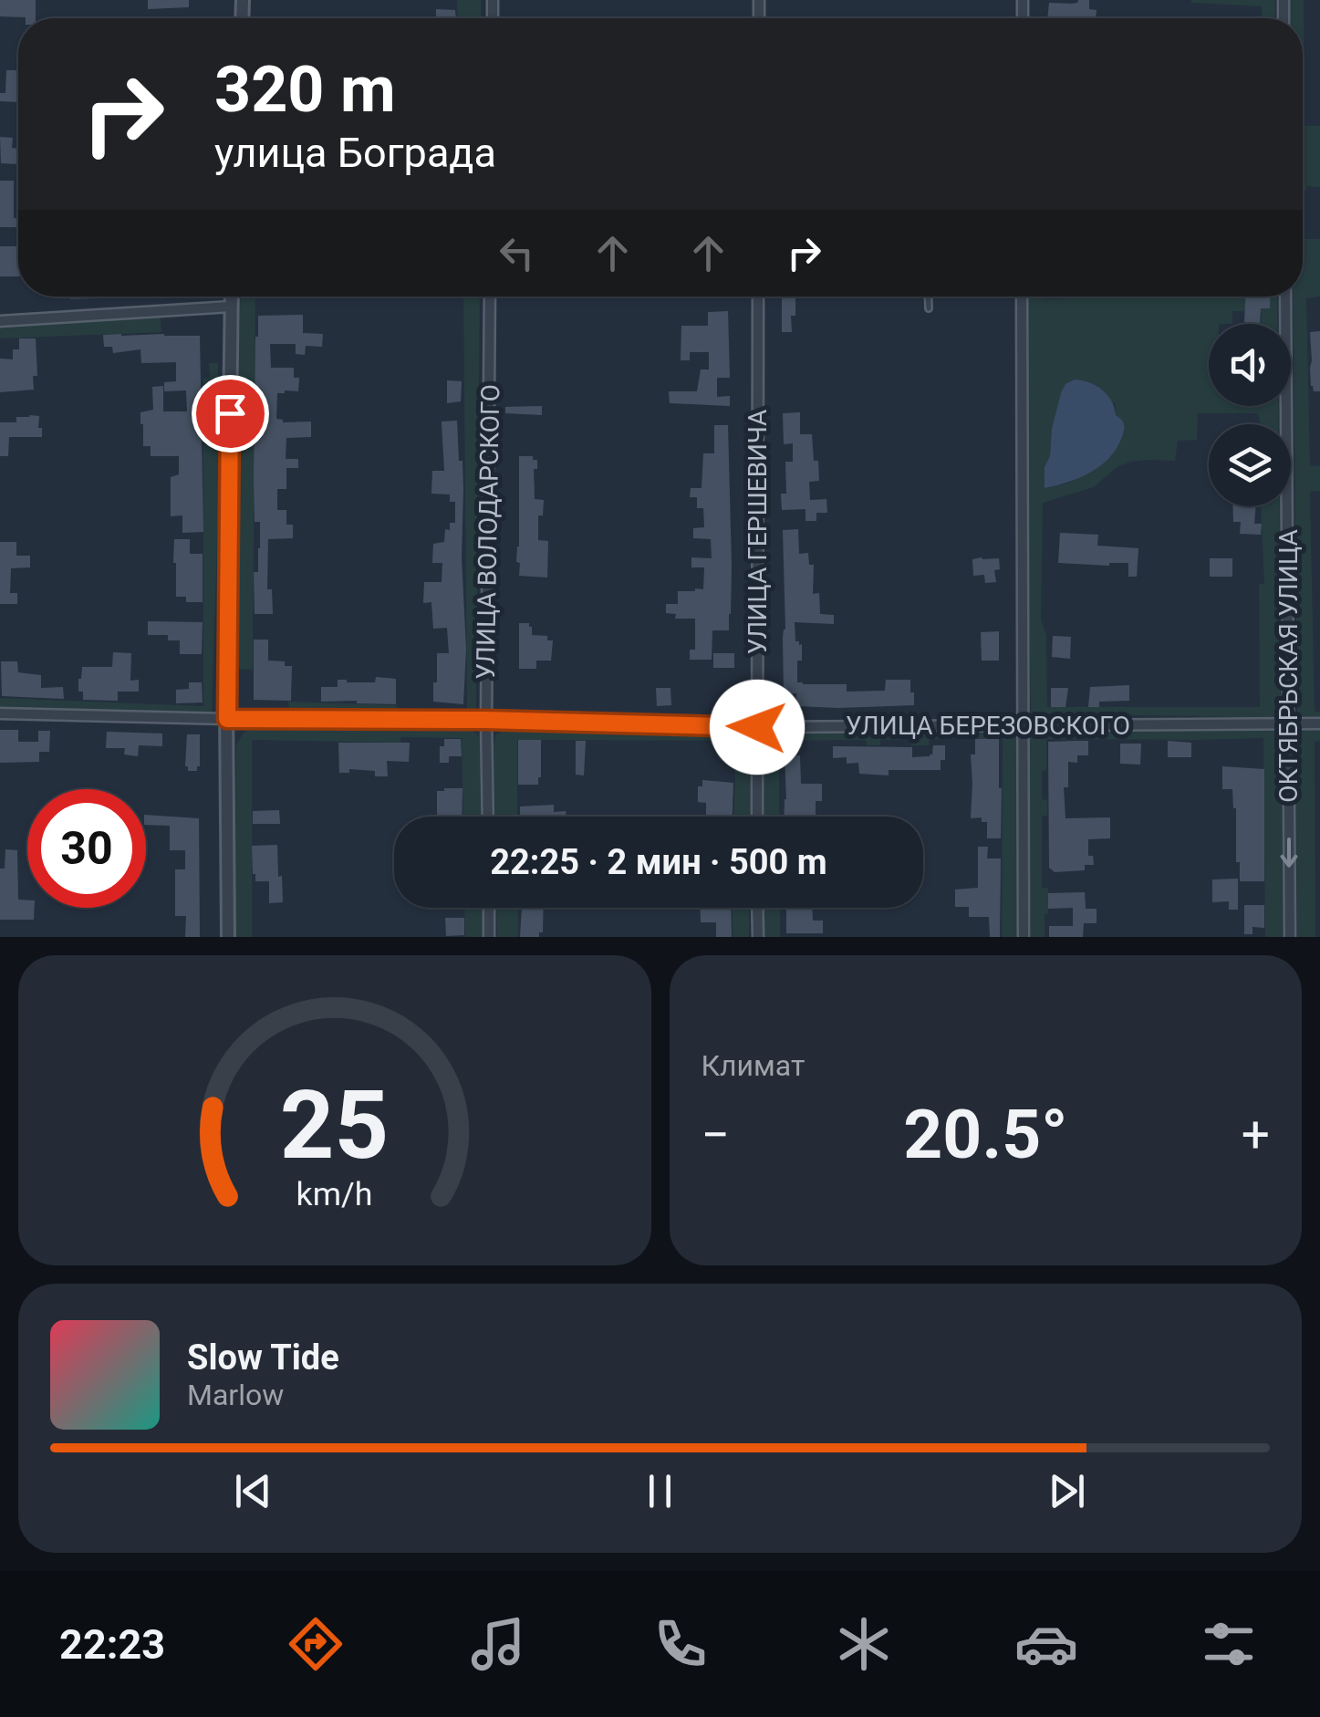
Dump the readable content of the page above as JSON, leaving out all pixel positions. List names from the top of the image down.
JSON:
{
  "streets": {
    "street": [
      "УЛИЦА ВОЛОДАРСКОГО",
      "УЛИЦА ГЕРШЕВИЧА",
      "ОКТЯБРЬСКАЯ УЛИЦА",
      "УЛИЦА БЕРЕЗОВСКОГО"
    ]
  },
  "crossings": [
    ["УЛИЦА ВОЛОДАРСКОГО", "УЛИЦА БЕРЕЗОВСКОГО"],
    ["УЛИЦА ГЕРШЕВИЧА", "УЛИЦА БЕРЕЗОВСКОГО"],
    ["ОКТЯБРЬСКАЯ УЛИЦА", "УЛИЦА БЕРЕЗОВСКОГО"]
  ],
  "page": {
    "turn": ["320 m", "улица Бограда"],
    "limit": "30",
    "trip": "22:25 · 2 мин · 500 m",
    "tile": "Климат",
    "heat": ["−", "20.5°", "+"],
    "song": ["Slow Tide", "Marlow"],
    "tabs": "22:23",
    "gauge": ["25", "km/h"]
  }
}
